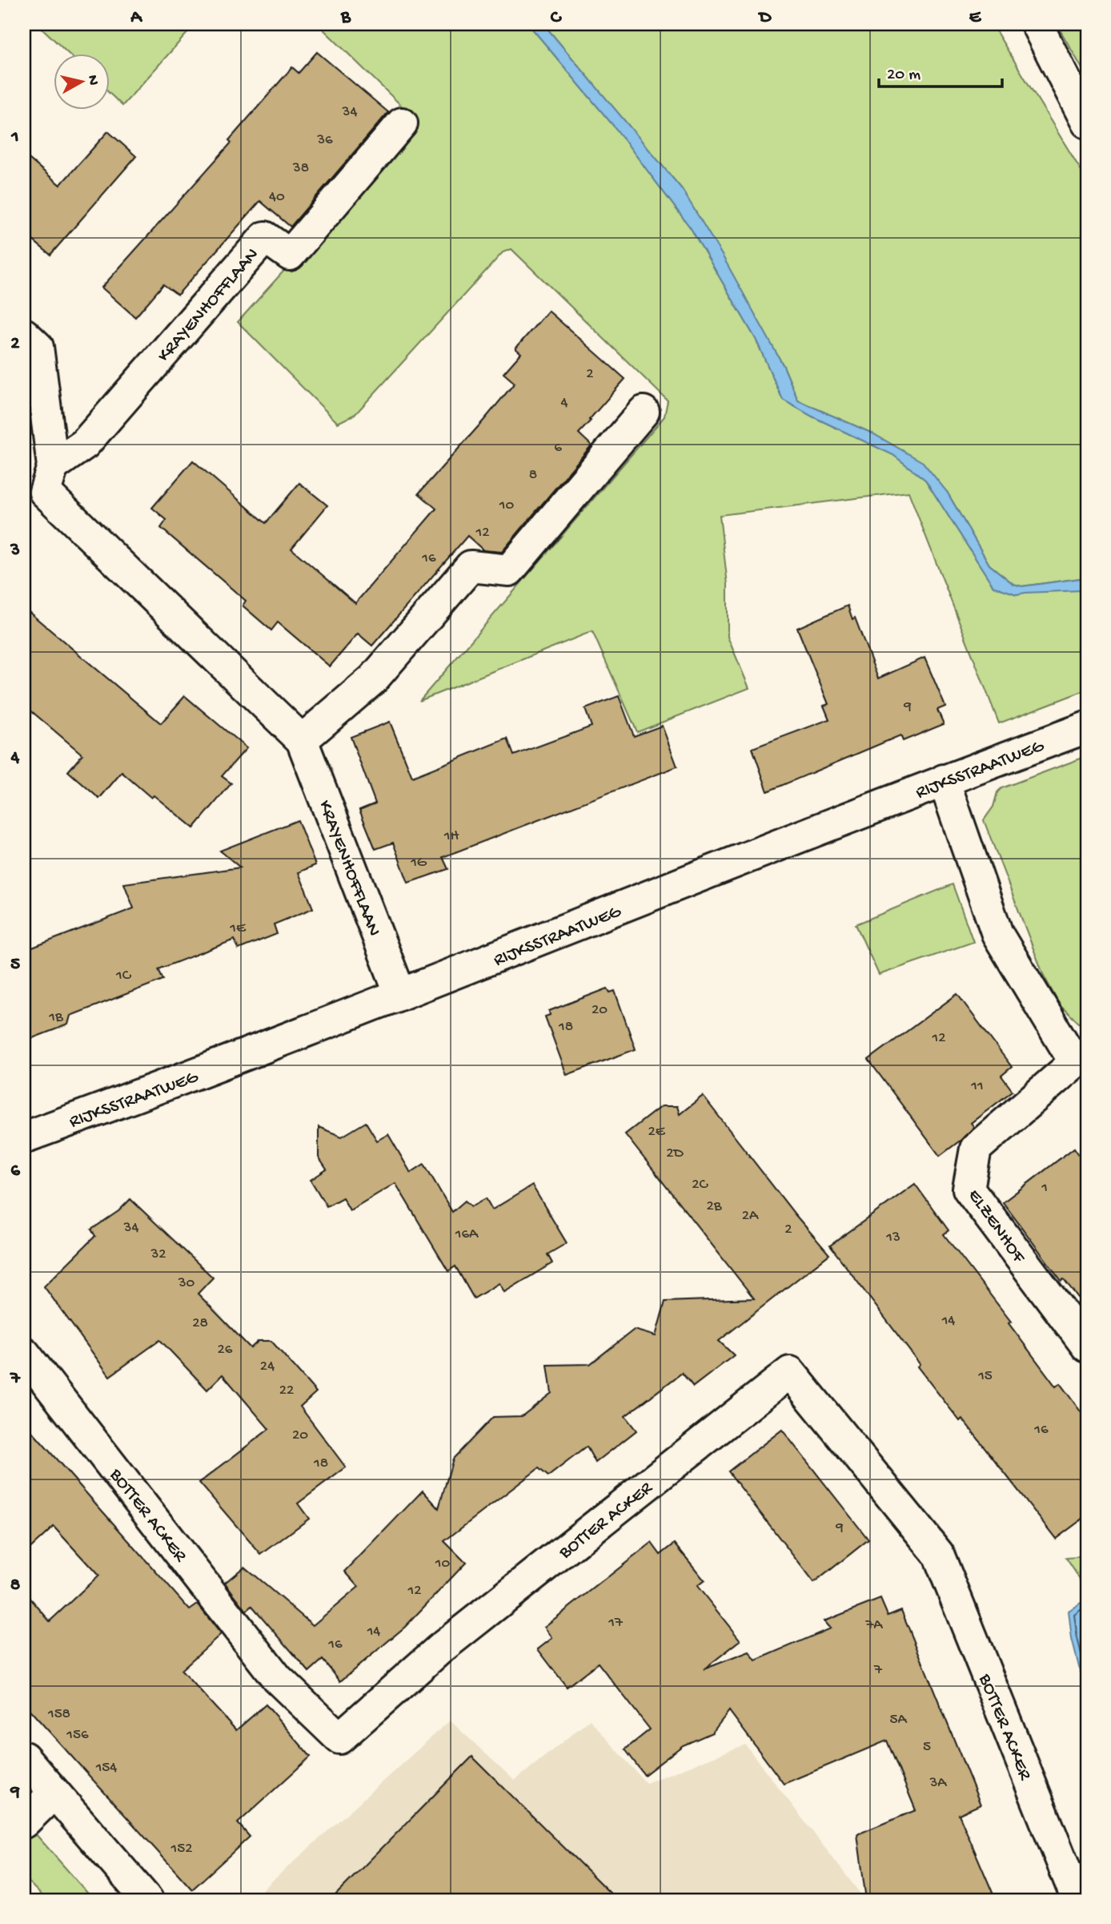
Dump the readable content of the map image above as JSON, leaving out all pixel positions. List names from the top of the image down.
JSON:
{
  "streets": {
    "street": [
      "KRAYENHOFFLAAN",
      "RIJKSSTRAATWEG",
      "ELZENHOF",
      "BOTTER ACKER"
    ]
  },
  "crossings": [
    ["KRAYENHOFFLAAN", "RIJKSSTRAATWEG"],
    ["RIJKSSTRAATWEG", "ELZENHOF"]
  ],
  "house_numbers": [
    "34",
    "36",
    "38",
    "40",
    "2",
    "4",
    "6",
    "8",
    "10",
    "12",
    "16",
    "9",
    "1H",
    "1G",
    "1E",
    "1C",
    "20",
    "1B",
    "18",
    "12",
    "11",
    "2E",
    "2D",
    "2C",
    "1",
    "2B",
    "2A",
    "34",
    "2",
    "16A",
    "13",
    "32",
    "30",
    "14",
    "28",
    "26",
    "24",
    "15",
    "22",
    "16",
    "20",
    "18",
    "9",
    "10",
    "12",
    "17",
    "7A",
    "14",
    "16",
    "7",
    "158",
    "5A",
    "156",
    "5",
    "154",
    "3A",
    "152"
  ],
  "scale_bar": "20 m",
  "north": "right",
  "grid": {
    "columns": [
      "A",
      "B",
      "C",
      "D",
      "E"
    ],
    "rows": [
      "1",
      "2",
      "3",
      "4",
      "5",
      "6",
      "7",
      "8",
      "9"
    ]
  }
}
